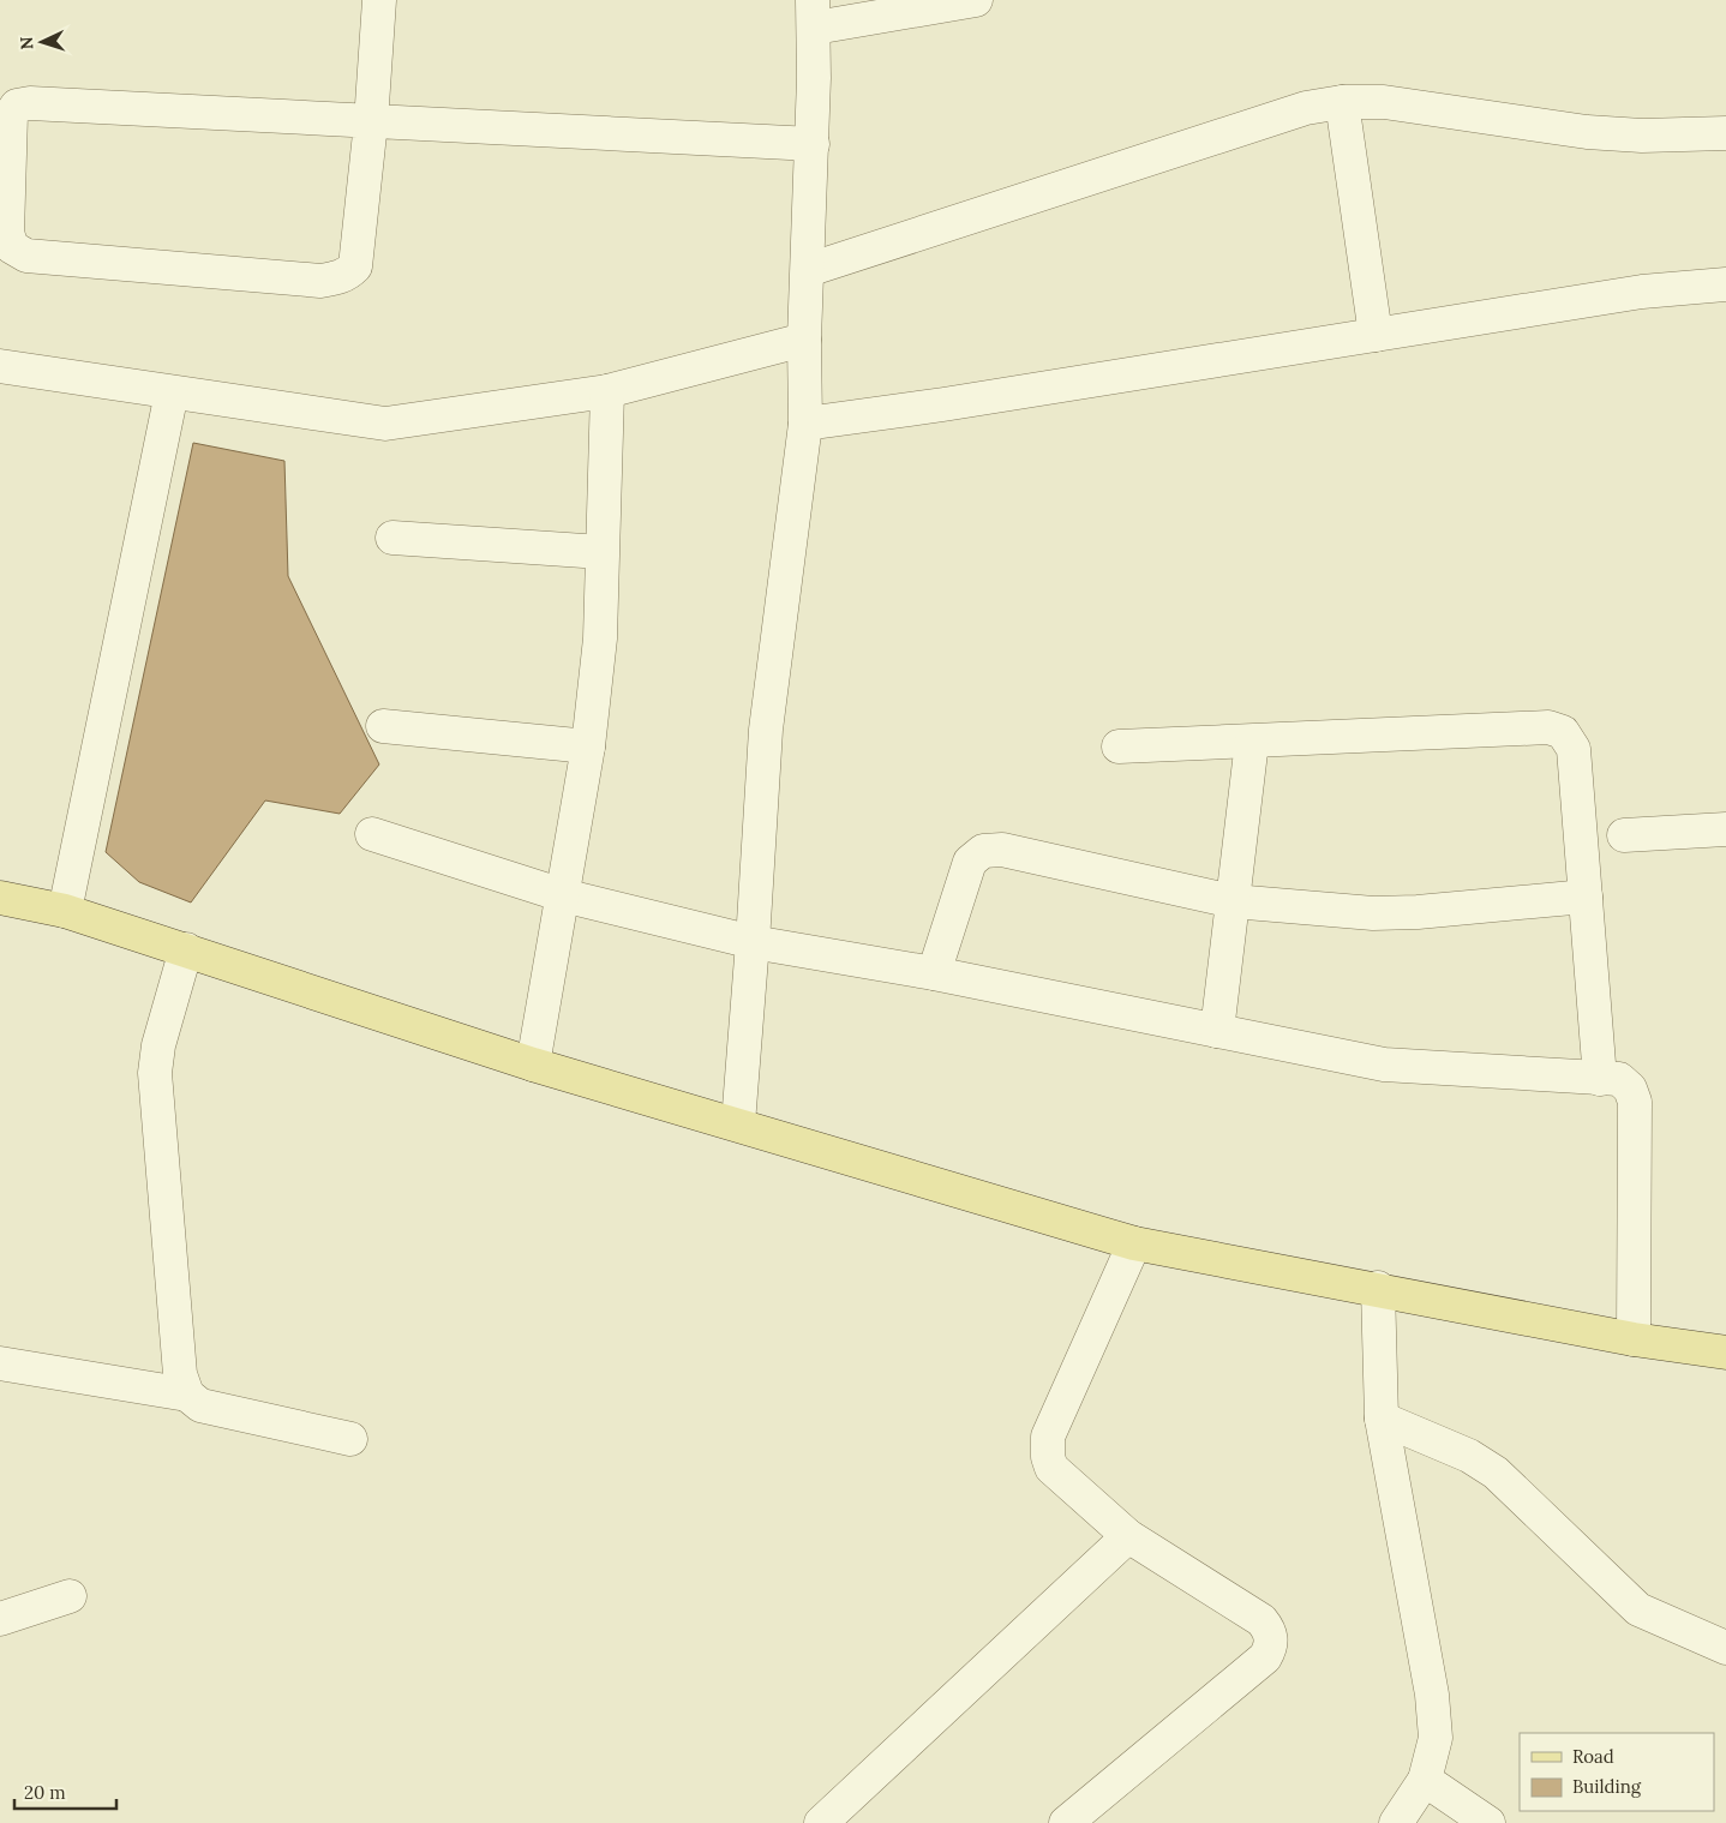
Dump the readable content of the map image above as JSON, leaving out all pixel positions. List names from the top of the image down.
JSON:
{
  "legend": ["Road", "Building"],
  "scale_bar": "20 m",
  "north": "left"
}
